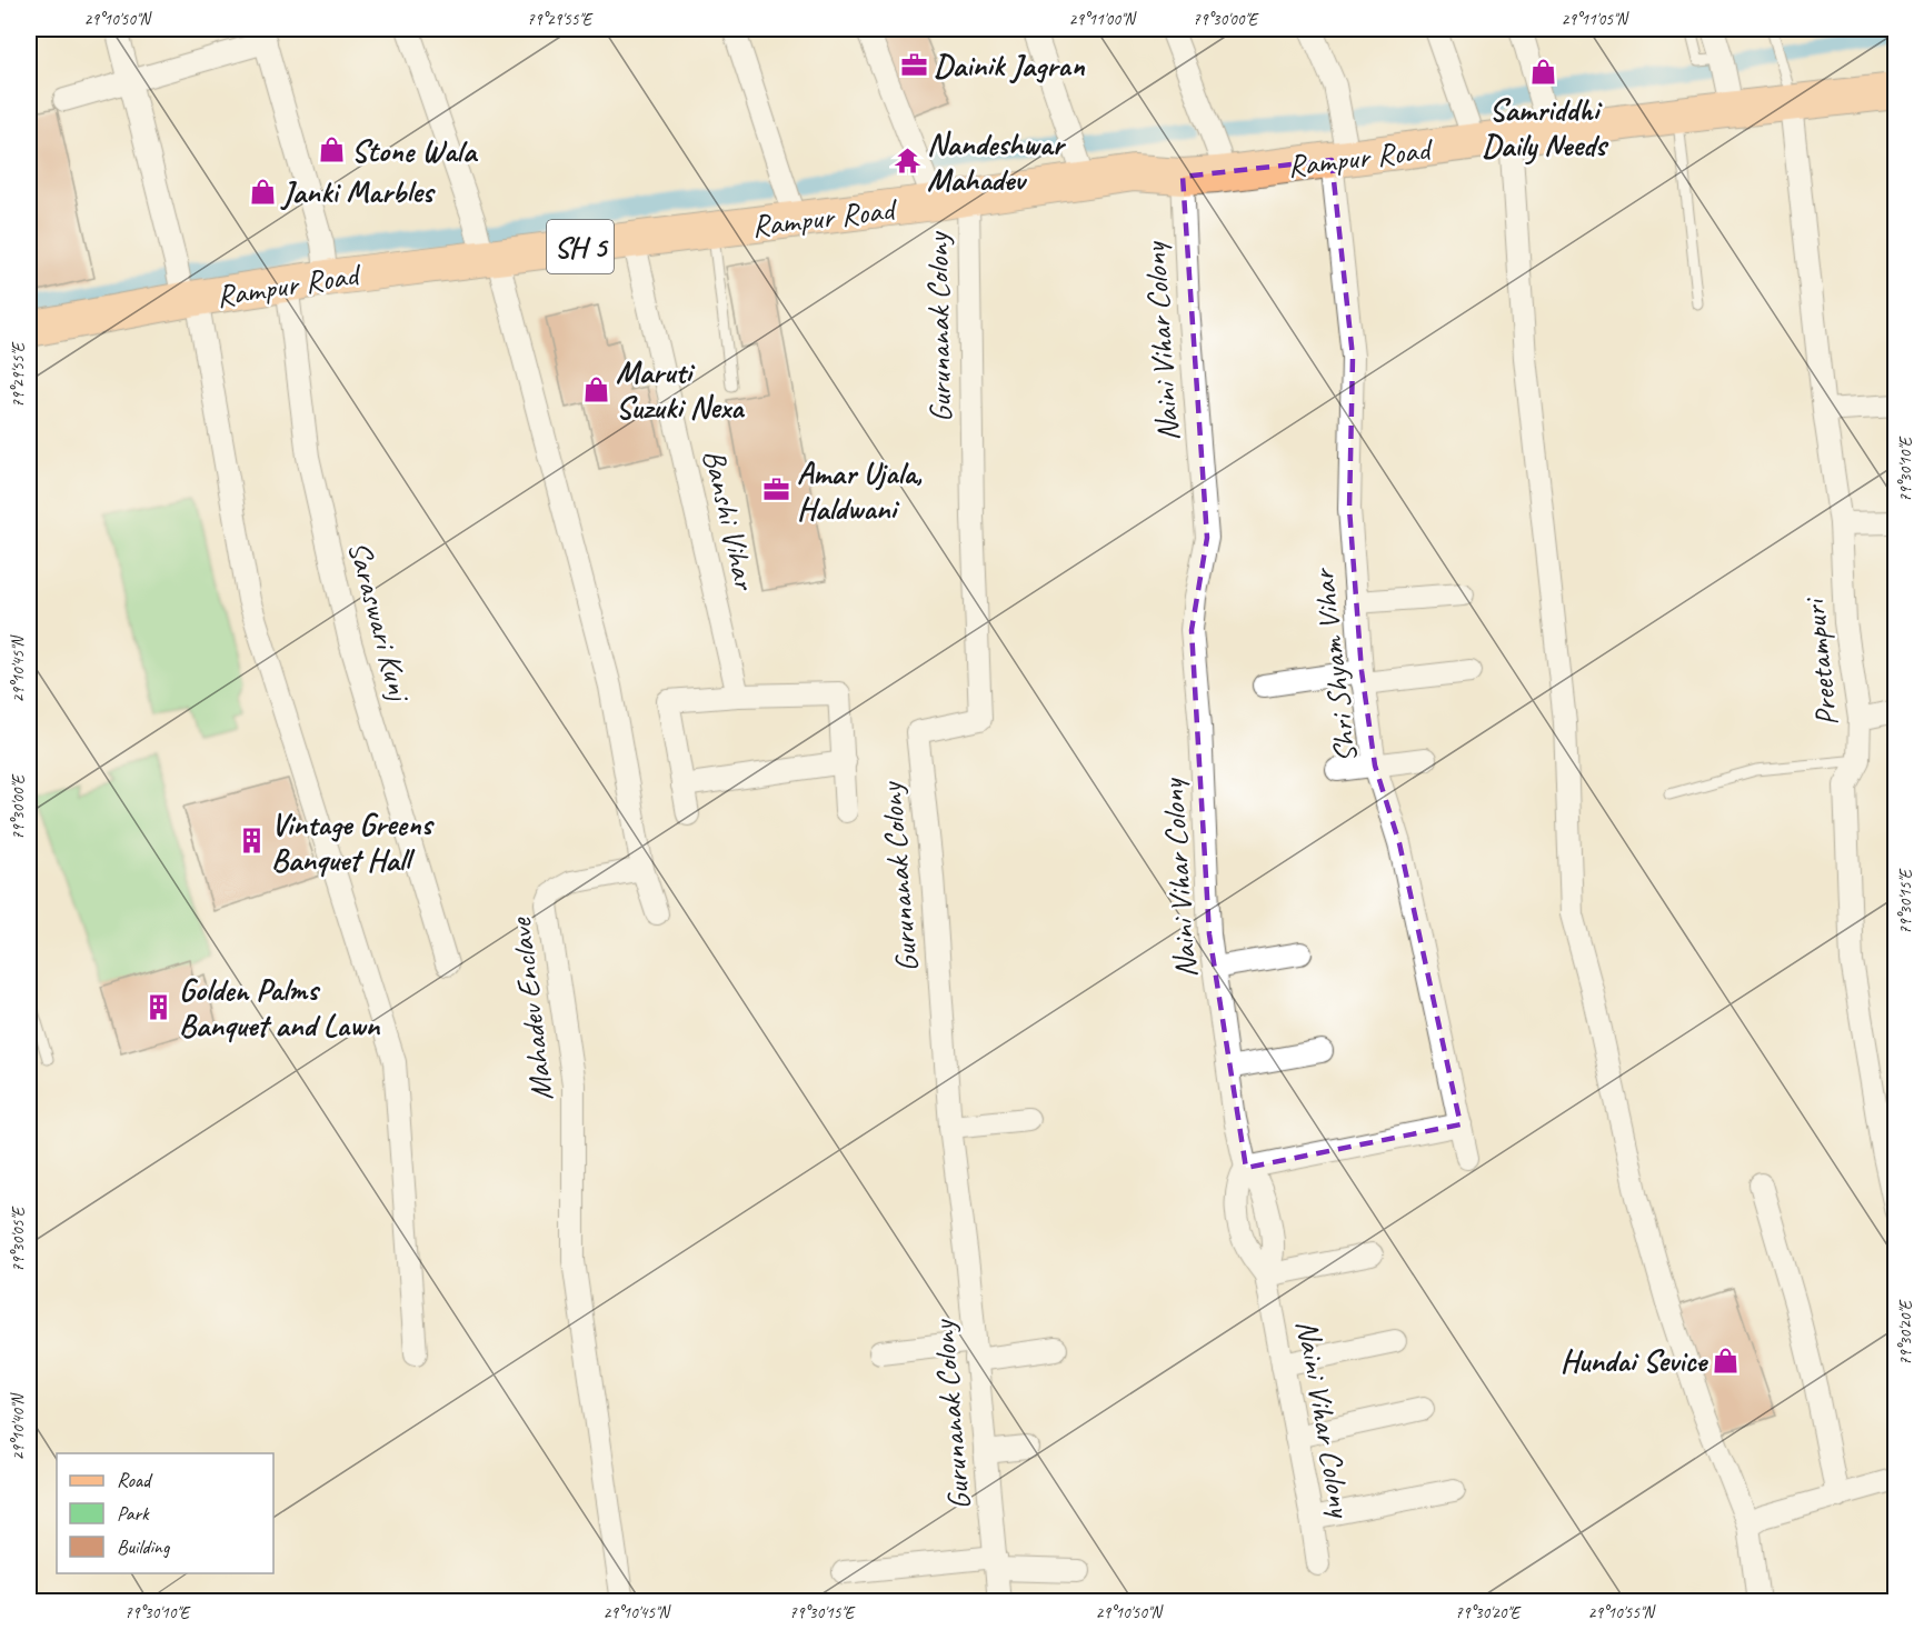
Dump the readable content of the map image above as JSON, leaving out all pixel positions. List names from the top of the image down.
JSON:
{
  "streets": {
    "main road": ["Rampur Road", "SH 5"],
    "street": [
      "Gurunanak Colony",
      "Naini Vihar Colony",
      "Banshi Vihar",
      "Saraswari Kunj",
      "Preetampuri",
      "Shri Shyam Vihar",
      "Mahadev Enclave"
    ]
  },
  "crossings": [
    ["Rampur Road", "Gurunanak Colony"],
    ["Rampur Road", "Naini Vihar Colony"],
    ["Rampur Road", "Banshi Vihar"],
    ["Rampur Road", "Saraswari Kunj"],
    ["Rampur Road", "Preetampuri"],
    ["Rampur Road", "Shri Shyam Vihar"]
  ],
  "places": {
    "office": ["Dainik Jagran", "Amar Ujala, Haldwani"],
    "shop": [
      "Samriddhi Daily Needs",
      "Stone Wala",
      "Janki Marbles",
      "Maruti Suzuki Nexa",
      "Hundai Sevice"
    ],
    "temple": ["Nandeshwar Mahadev"],
    "building": ["Vintage Greens Banquet Hall", "Golden Palms Banquet and Lawn"]
  },
  "legend": ["Road", "Park", "Building"],
  "coordinates": [
    "29°10'50\"N",
    "79°29'55\"E",
    "29°11'00\"N",
    "79°30'00\"E",
    "29°11'05\"N",
    "79°30'10\"E",
    "29°10'45\"N",
    "79°30'15\"E",
    "79°30'05\"E",
    "79°30'20\"E",
    "29°10'40\"N",
    "29°10'55\"N"
  ]
}
